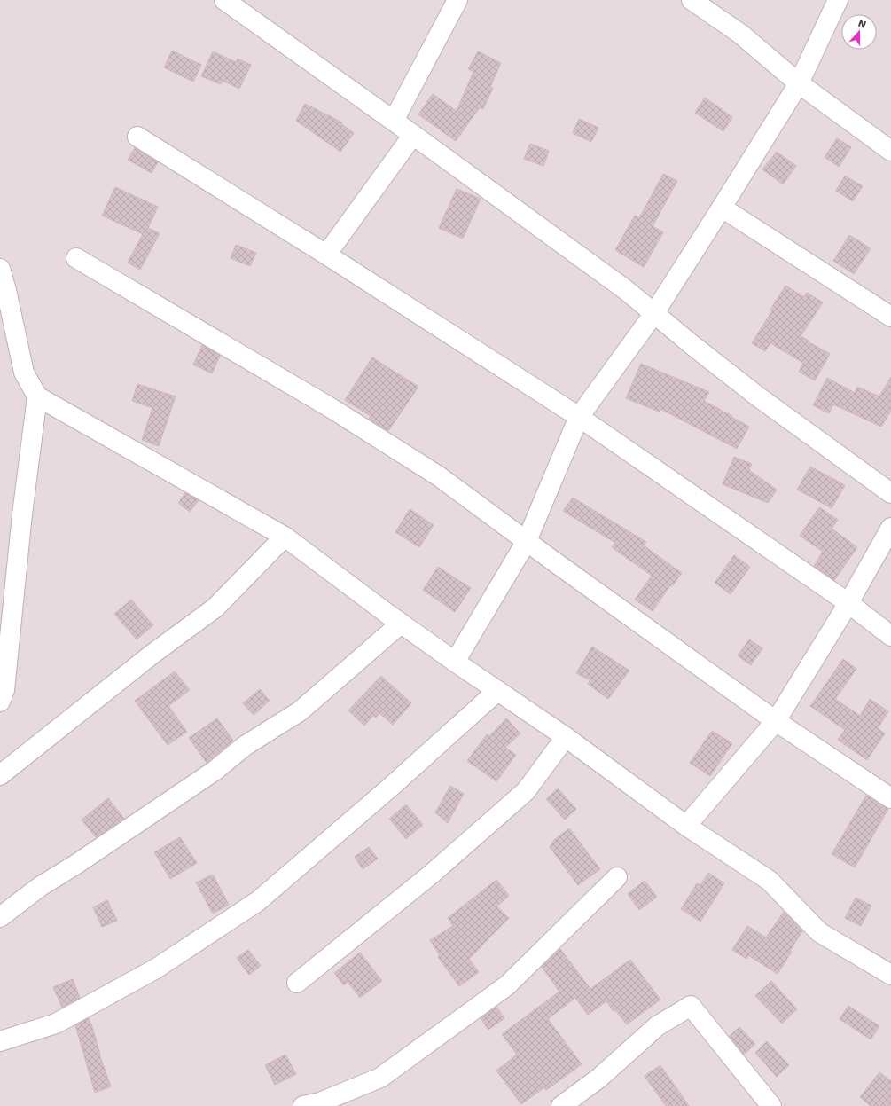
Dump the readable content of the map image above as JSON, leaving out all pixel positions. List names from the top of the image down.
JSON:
{
  "north": "top"
}
